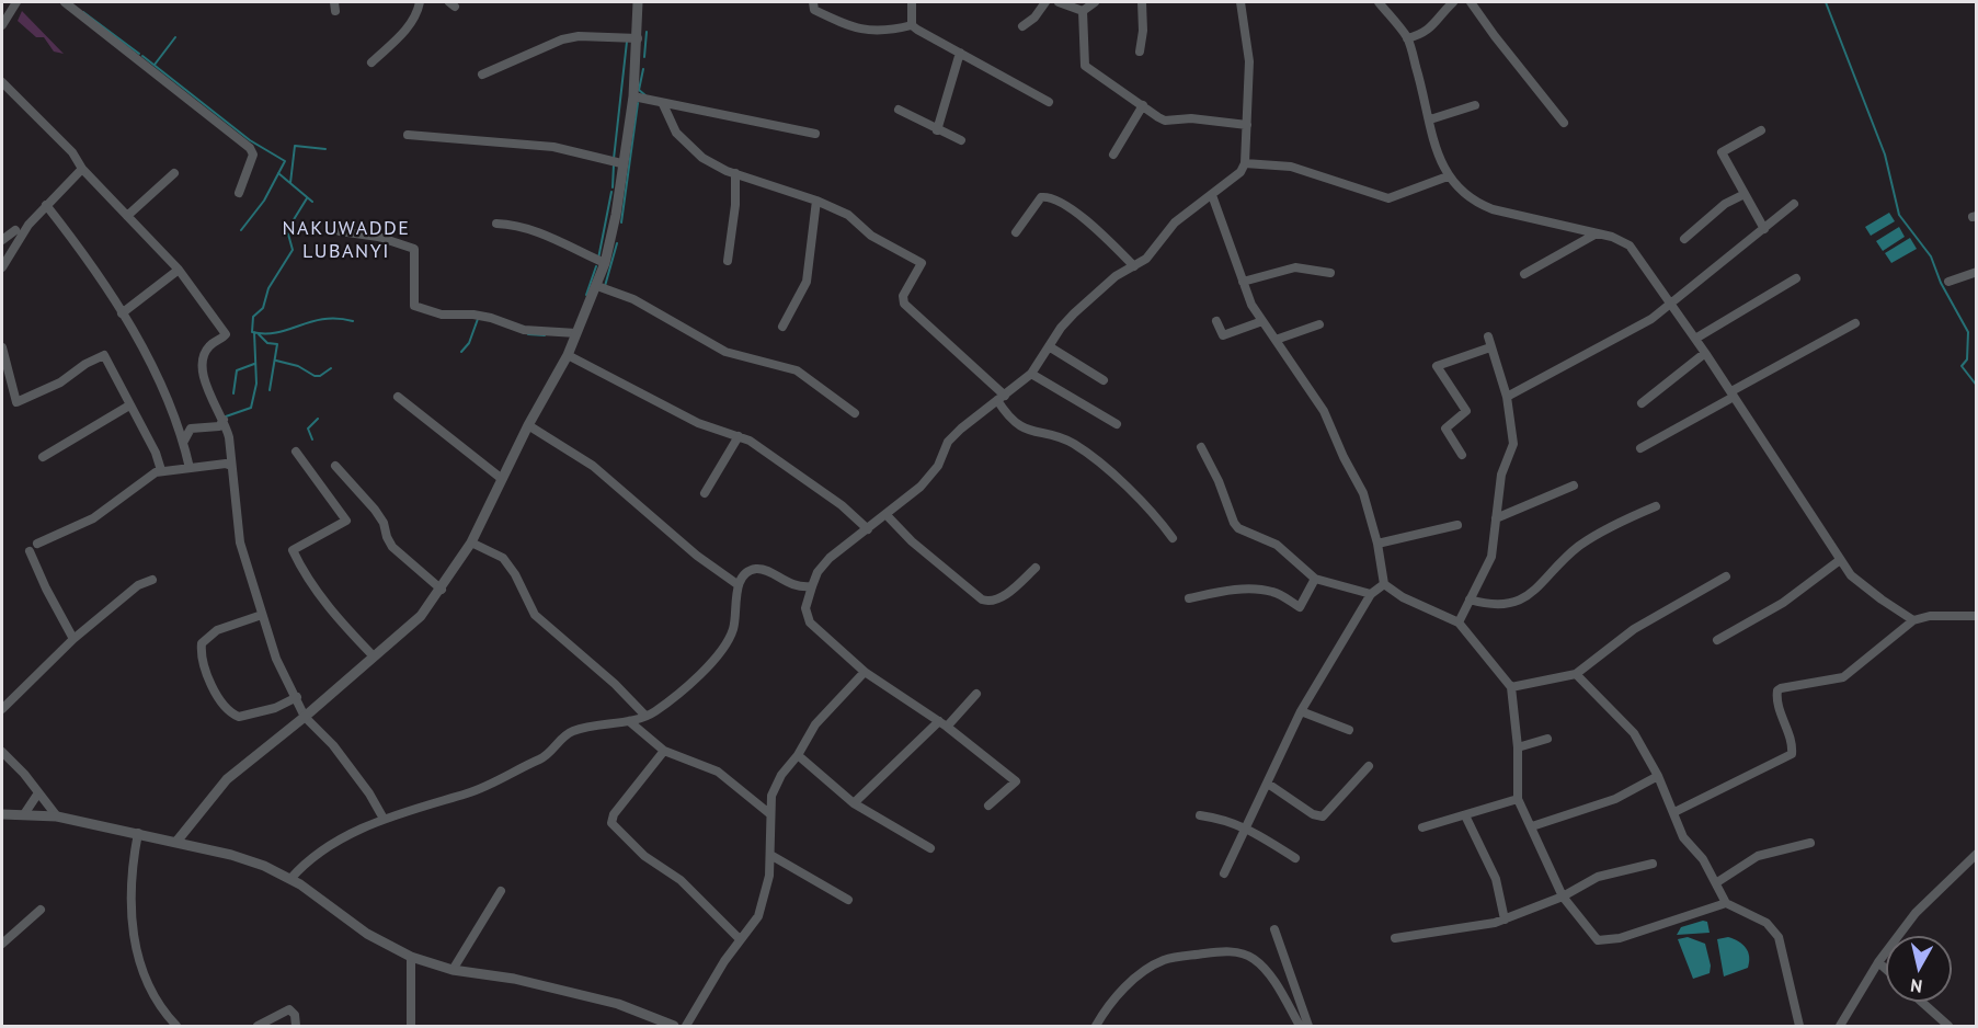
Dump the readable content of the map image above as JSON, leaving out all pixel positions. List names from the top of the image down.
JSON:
{
  "districts": ["NAKUWADDE LUBANYI"],
  "north": "bottom"
}
